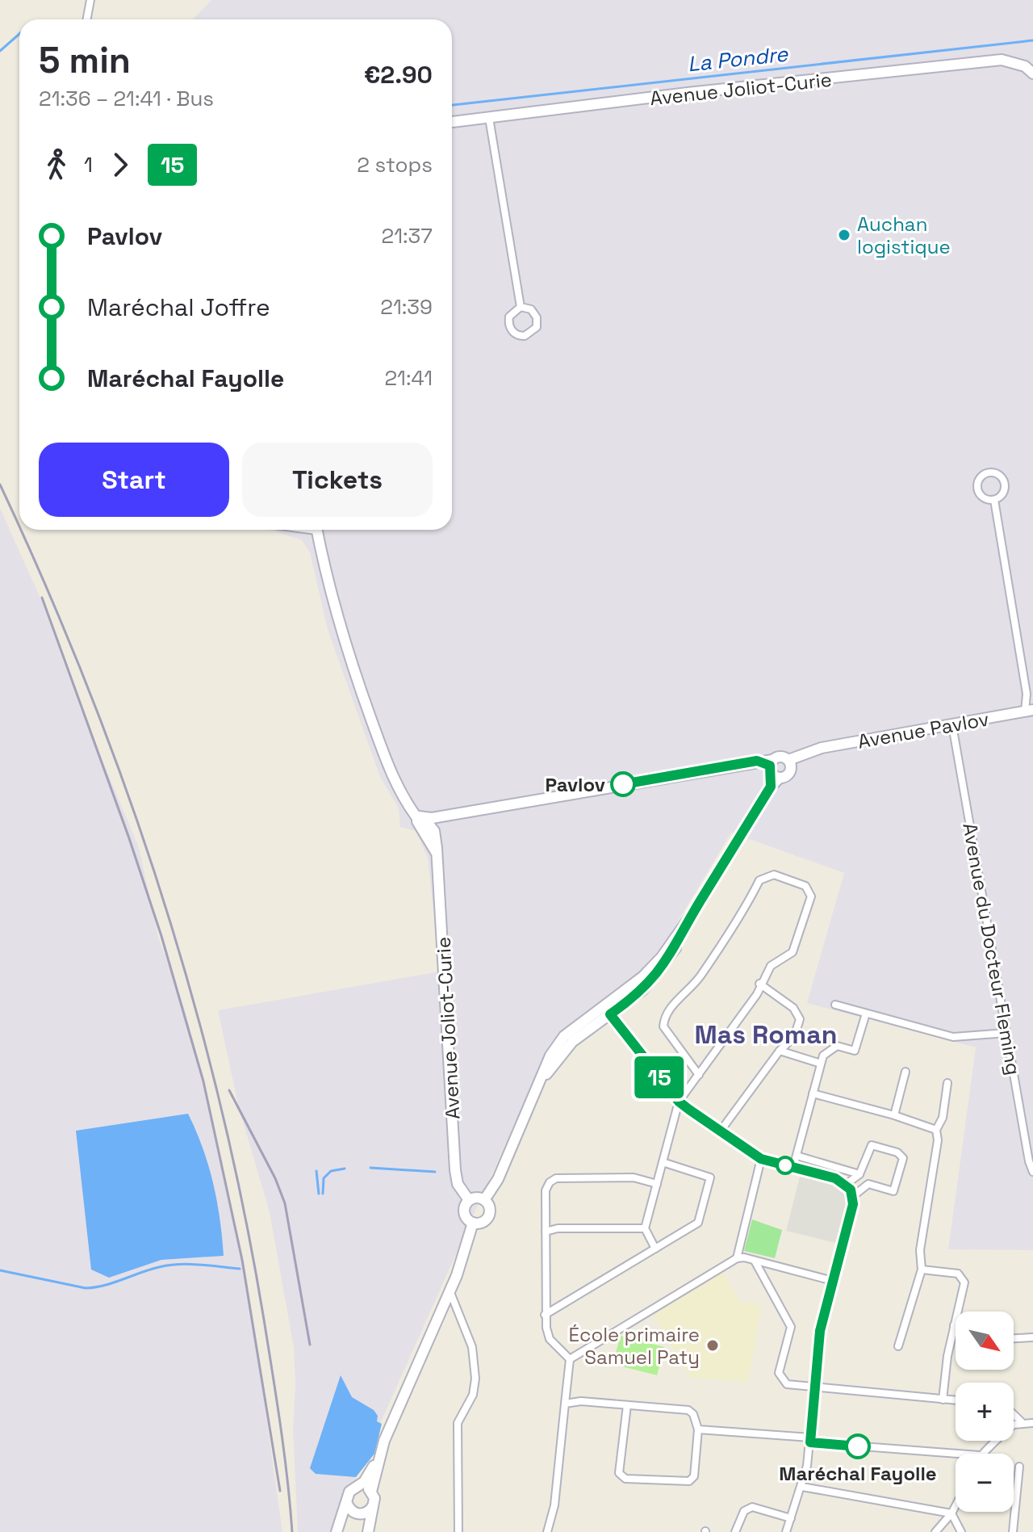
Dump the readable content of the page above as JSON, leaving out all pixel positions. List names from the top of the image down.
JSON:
{
  "streets": {
    "street": ["Avenue Joliot-Curie", "Avenue Pavlov", "Avenue du Docteur Fleming"]
  },
  "crossings": [
    ["Avenue Pavlov", "Avenue du Docteur Fleming"]
  ],
  "districts": ["Mas Roman"],
  "water": ["La Pondre"],
  "places": [
    "Auchan logistique",
    "Pavlov",
    "École primaire Samuel Paty",
    "Maréchal Fayolle"
  ],
  "lines": ["bus line 15"],
  "north": "bottom right",
  "page": {
    "on_map": "15",
    "heading": ["5 min", "21:36 – 21:41 · Bus", "€2.90"],
    "legs": ["1", "15", "2 stops"],
    "list": [
      {
        "name": "Pavlov",
        "value": "21:37"
      },
      {
        "name": "Maréchal Joffre",
        "value": "21:39"
      },
      {
        "name": "Maréchal Fayolle",
        "value": "21:41"
      }
    ],
    "buttons": ["Start", "Tickets"],
    "map_buttons": ["+", "−"]
  }
}
